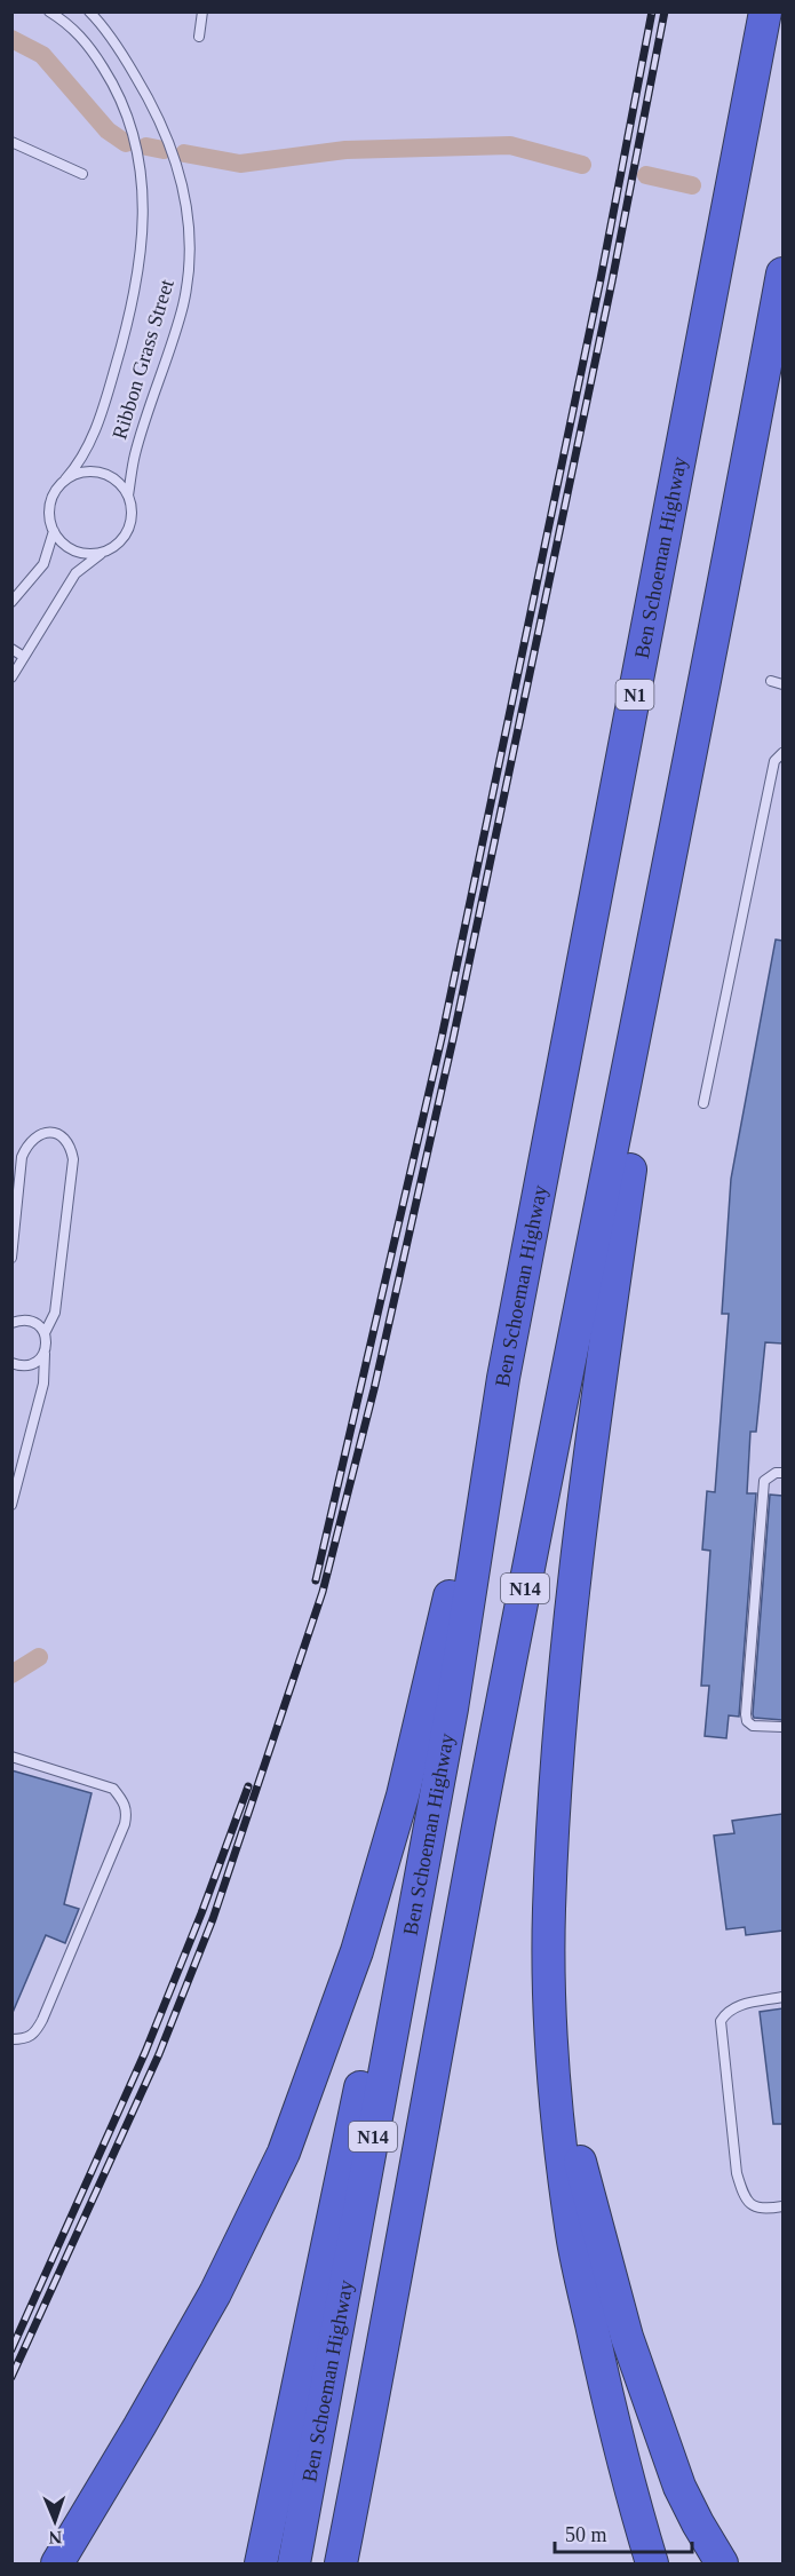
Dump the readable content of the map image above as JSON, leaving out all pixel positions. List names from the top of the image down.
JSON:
{
  "streets": {
    "highway": ["Ben Schoeman Highway", "N1", "N14"],
    "lane": ["Ribbon Grass Street"]
  },
  "scale_bar": "50 m",
  "north": "bottom"
}
